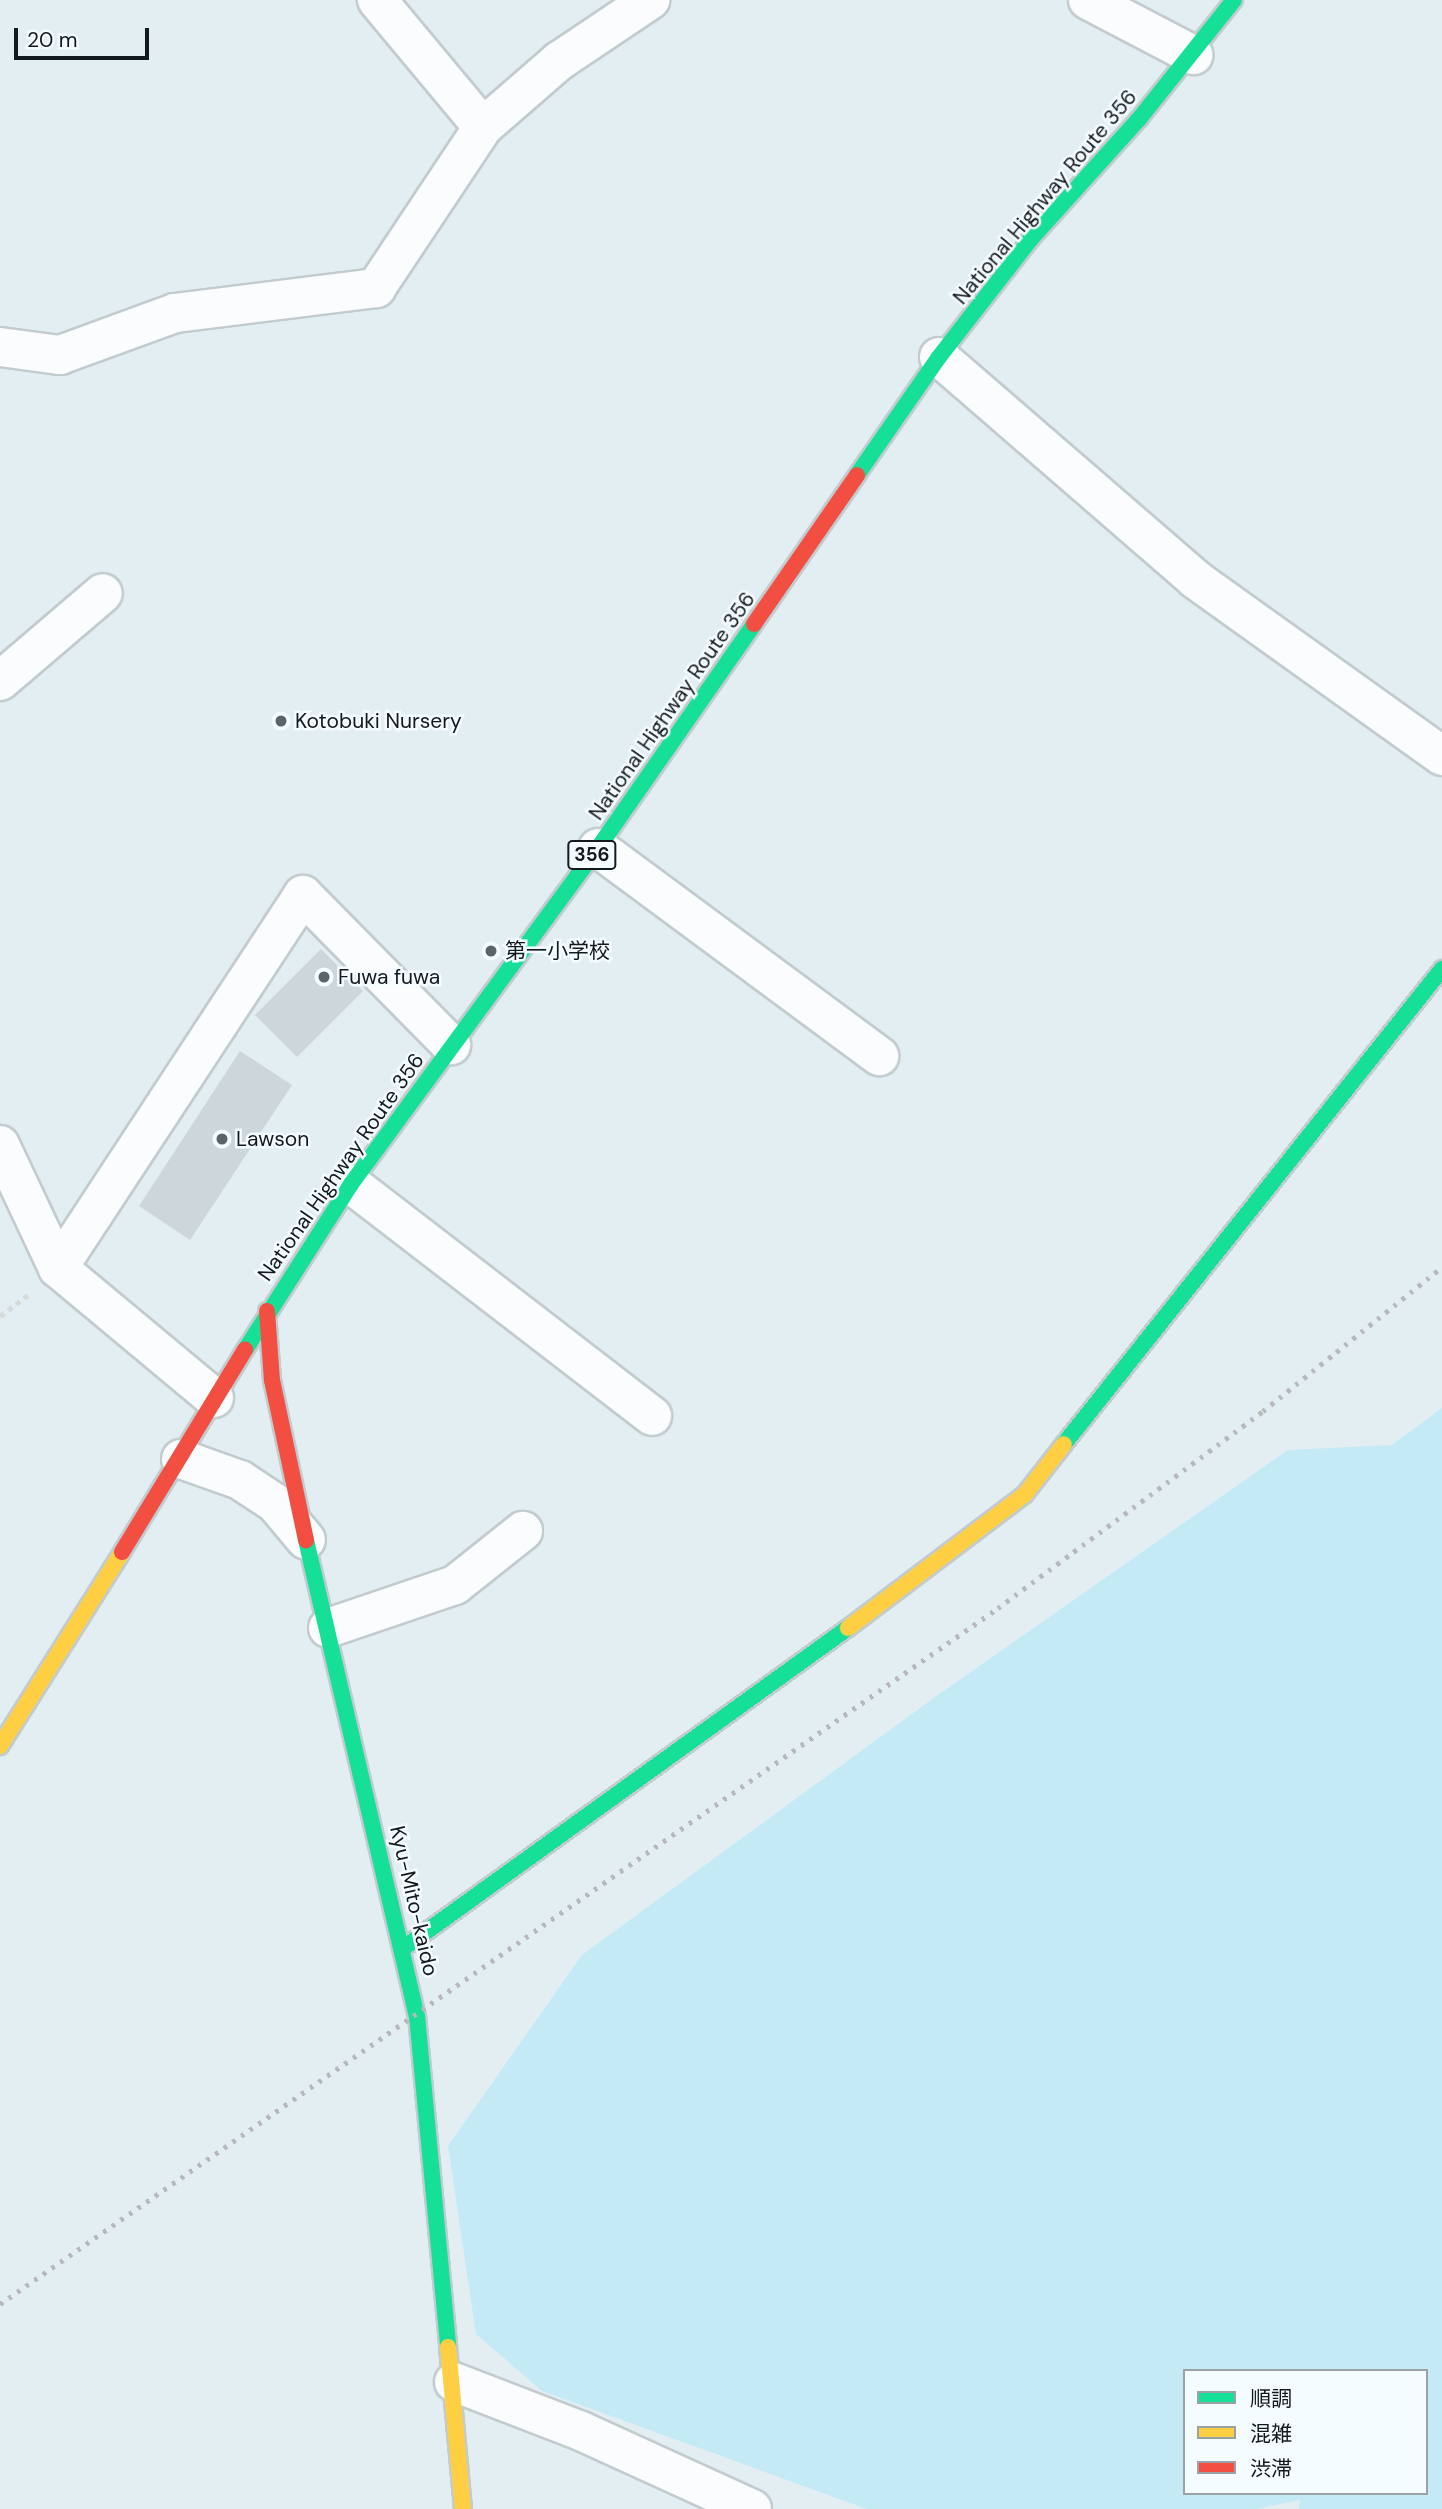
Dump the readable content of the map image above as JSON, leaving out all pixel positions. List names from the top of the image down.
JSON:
{
  "streets": {
    "main road": ["National Highway Route 356", "356", "Kyu-Mito-kaido"]
  },
  "crossings": [
    ["National Highway Route 356", "Kyu-Mito-kaido"]
  ],
  "places": [
    "Kotobuki Nursery",
    "第一小学校",
    "Fuwa fuwa",
    "Lawson"
  ],
  "legend": ["順調", "混雑", "渋滞"],
  "scale_bar": "20 m"
}
